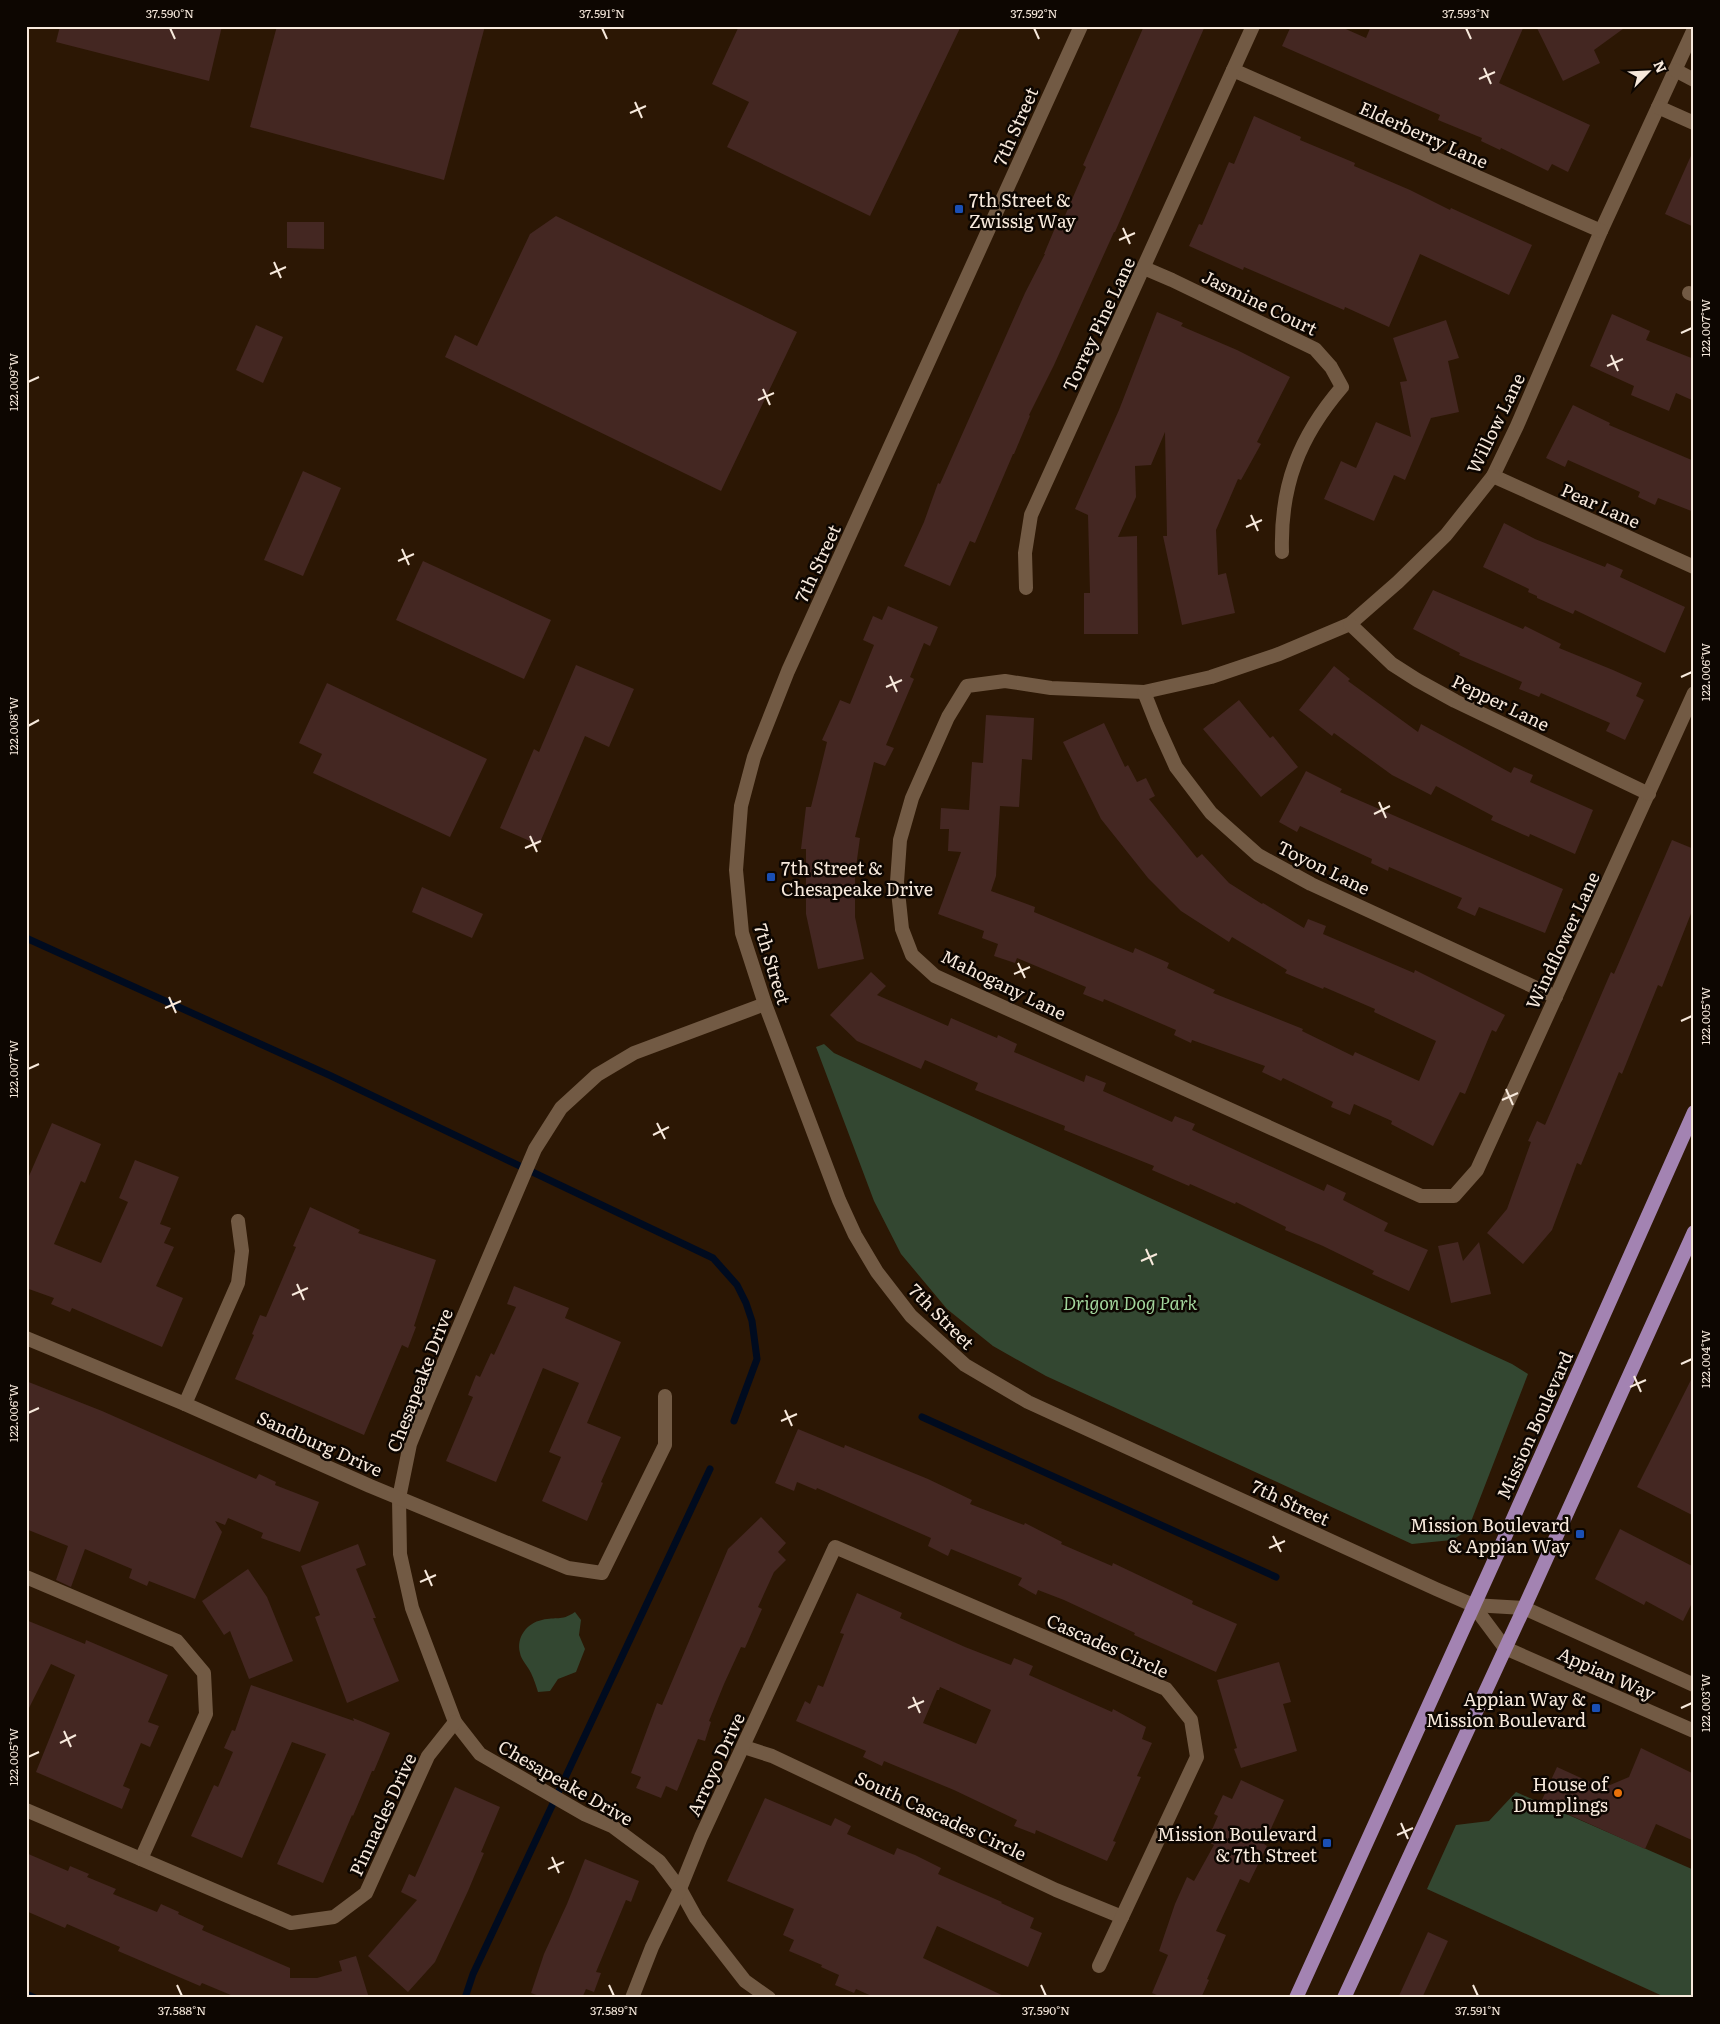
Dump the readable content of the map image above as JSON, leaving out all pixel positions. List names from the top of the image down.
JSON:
{
  "streets": {
    "main road": ["Mission Boulevard"],
    "street": [
      "7th Street",
      "Elderberry Lane",
      "Jasmine Court",
      "Torrey Pine Lane",
      "Willow Lane",
      "Pear Lane",
      "Pepper Lane",
      "Toyon Lane",
      "Windflower Lane",
      "Mahogany Lane",
      "Chesapeake Drive",
      "Sandburg Drive",
      "Cascades Circle",
      "Appian Way",
      "Arroyo Drive",
      "Pinnacles Drive",
      "South Cascades Circle"
    ]
  },
  "crossings": [
    ["7th Street", "Chesapeake Drive"],
    ["7th Street", "Mission Boulevard"],
    ["7th Street", "Appian Way"],
    ["Elderberry Lane", "Torrey Pine Lane"],
    ["Elderberry Lane", "Willow Lane"],
    ["Jasmine Court", "Torrey Pine Lane"],
    ["Willow Lane", "Pear Lane"],
    ["Willow Lane", "Pepper Lane"],
    ["Willow Lane", "Toyon Lane"],
    ["Willow Lane", "Mahogany Lane"],
    ["Pepper Lane", "Windflower Lane"],
    ["Toyon Lane", "Windflower Lane"],
    ["Toyon Lane", "Mahogany Lane"],
    ["Windflower Lane", "Mahogany Lane"],
    ["Chesapeake Drive", "Sandburg Drive"],
    ["Chesapeake Drive", "Arroyo Drive"],
    ["Chesapeake Drive", "Pinnacles Drive"],
    ["Cascades Circle", "Arroyo Drive"],
    ["Cascades Circle", "South Cascades Circle"],
    ["Arroyo Drive", "South Cascades Circle"]
  ],
  "parks": ["Drigon Dog Park"],
  "places": {
    "transit": [
      "7th Street & Zwissig Way",
      "7th Street & Chesapeake Drive",
      "Mission Boulevard & Appian Way",
      "Appian Way & Mission Boulevard",
      "Mission Boulevard & 7th Street"
    ],
    "other": ["House of Dumplings"]
  },
  "north": "top right",
  "coordinates": [
    "37.590°N",
    "37.591°N",
    "37.592°N",
    "37.593°N",
    "122.007°W",
    "122.009°W",
    "122.006°W",
    "122.008°W",
    "122.005°W",
    "122.004°W",
    "122.003°W",
    "37.588°N",
    "37.589°N"
  ]
}
